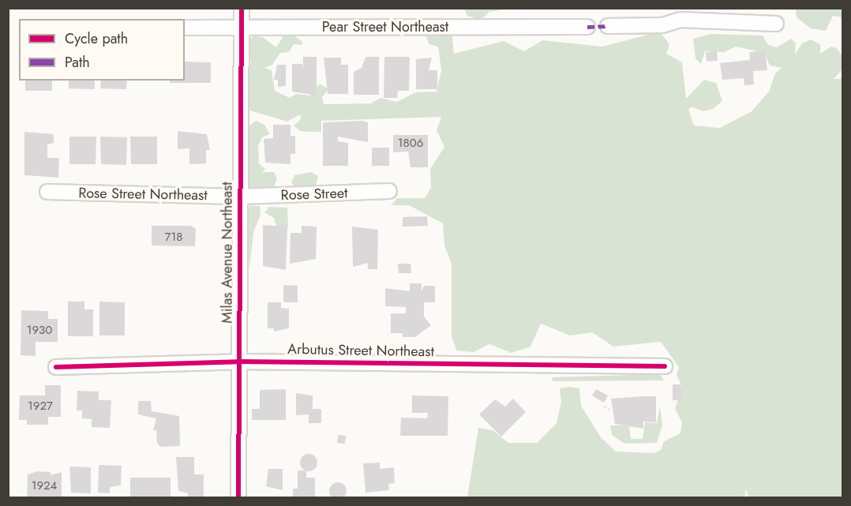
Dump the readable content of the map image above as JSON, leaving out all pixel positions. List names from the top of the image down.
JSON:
{
  "streets": {
    "street": [
      "Pear Street Northeast",
      "Rose Street Northeast",
      "Rose Street",
      "Milas Avenue Northeast",
      "Arbutus Street Northeast"
    ]
  },
  "crossings": [
    ["Pear Street Northeast", "Milas Avenue Northeast"],
    ["Rose Street Northeast", "Rose Street"],
    ["Rose Street Northeast", "Milas Avenue Northeast"],
    ["Rose Street", "Milas Avenue Northeast"],
    ["Milas Avenue Northeast", "Arbutus Street Northeast"]
  ],
  "house_numbers": [
    "1806",
    "718",
    "1930",
    "1927",
    "1924"
  ],
  "legend": ["Cycle path", "Path"]
}
